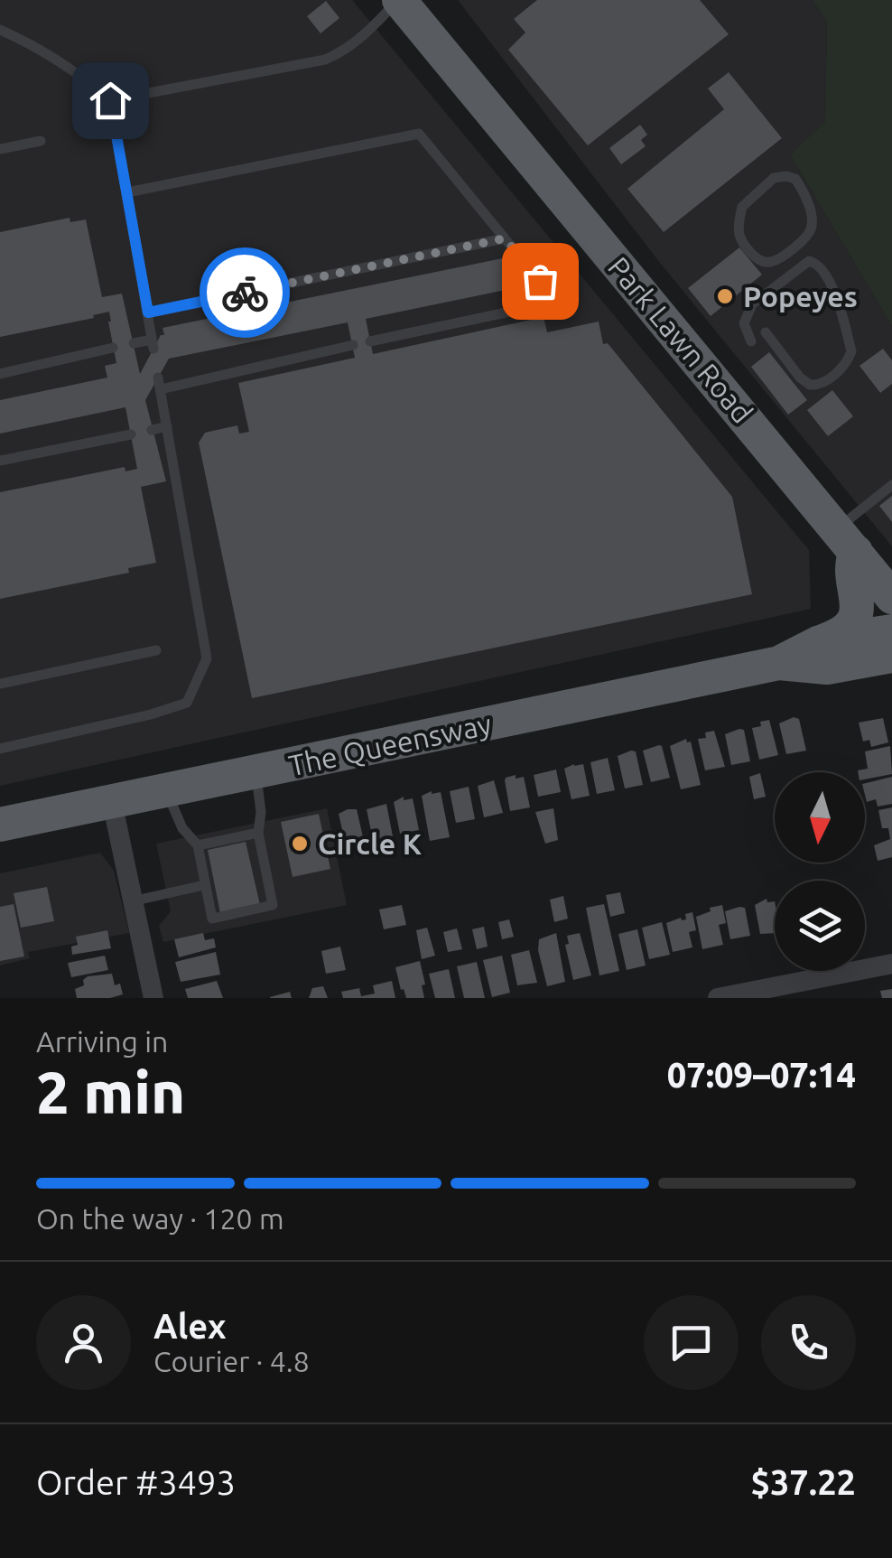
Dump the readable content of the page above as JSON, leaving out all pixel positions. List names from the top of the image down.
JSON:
{
  "streets": {
    "main road": ["Park Lawn Road", "The Queensway"]
  },
  "places": ["Popeyes", "Circle K"],
  "north": "bottom",
  "page": {
    "heading": ["2 min", "Arriving in", "07:09–07:14"],
    "panel": [
      "Alex",
      "Courier · 4.8",
      "Order #3493",
      "$37.22"
    ],
    "bar": "On the way · 120 m"
  }
}
